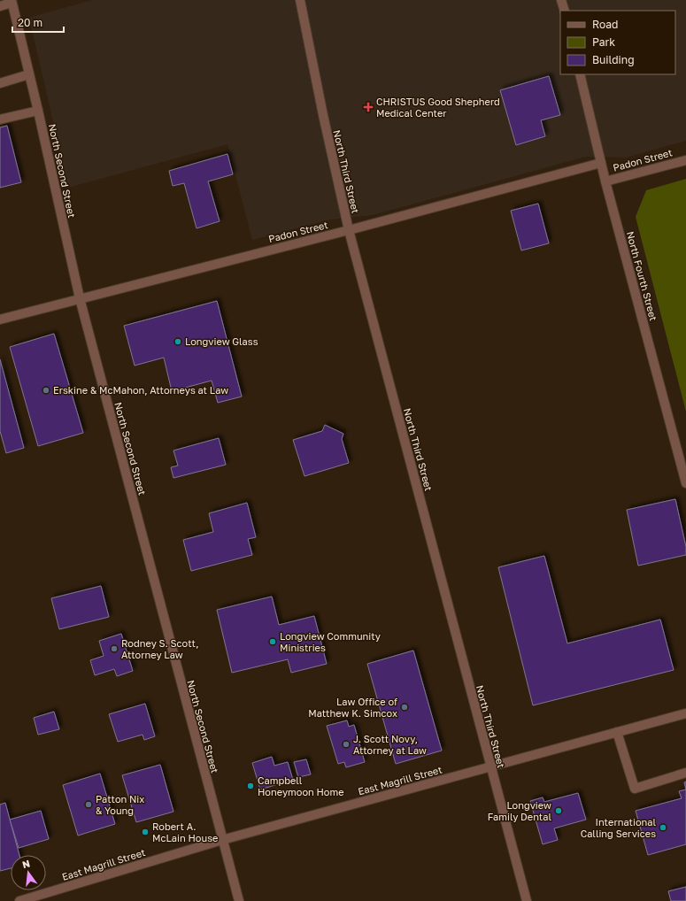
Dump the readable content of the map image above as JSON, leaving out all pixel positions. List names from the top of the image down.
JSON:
{
  "streets": {
    "street": [
      "Padon Street",
      "North Second Street",
      "North Third Street",
      "North Fourth Street",
      "East Magrill Street"
    ]
  },
  "crossings": [
    ["Padon Street", "North Second Street"],
    ["Padon Street", "North Third Street"],
    ["Padon Street", "North Fourth Street"],
    ["North Second Street", "East Magrill Street"],
    ["North Third Street", "East Magrill Street"]
  ],
  "places": {
    "health": ["CHRISTUS Good Shepherd Medical Center"],
    "other": [
      "Longview Glass",
      "Erskine & McMahon, Attorneys at Law",
      "Longview Community Ministries",
      "Rodney S. Scott, Attorney Law",
      "Law Office of Matthew K. Simcox",
      "J. Scott Novy, Attorney at Law",
      "Campbell Honeymoon Home",
      "Patton Nix & Young",
      "Longview Family Dental",
      "International Calling Services",
      "Robert A. McLain House"
    ]
  },
  "legend": ["Road", "Park", "Building"],
  "scale_bar": "20 m",
  "north": "top"
}
